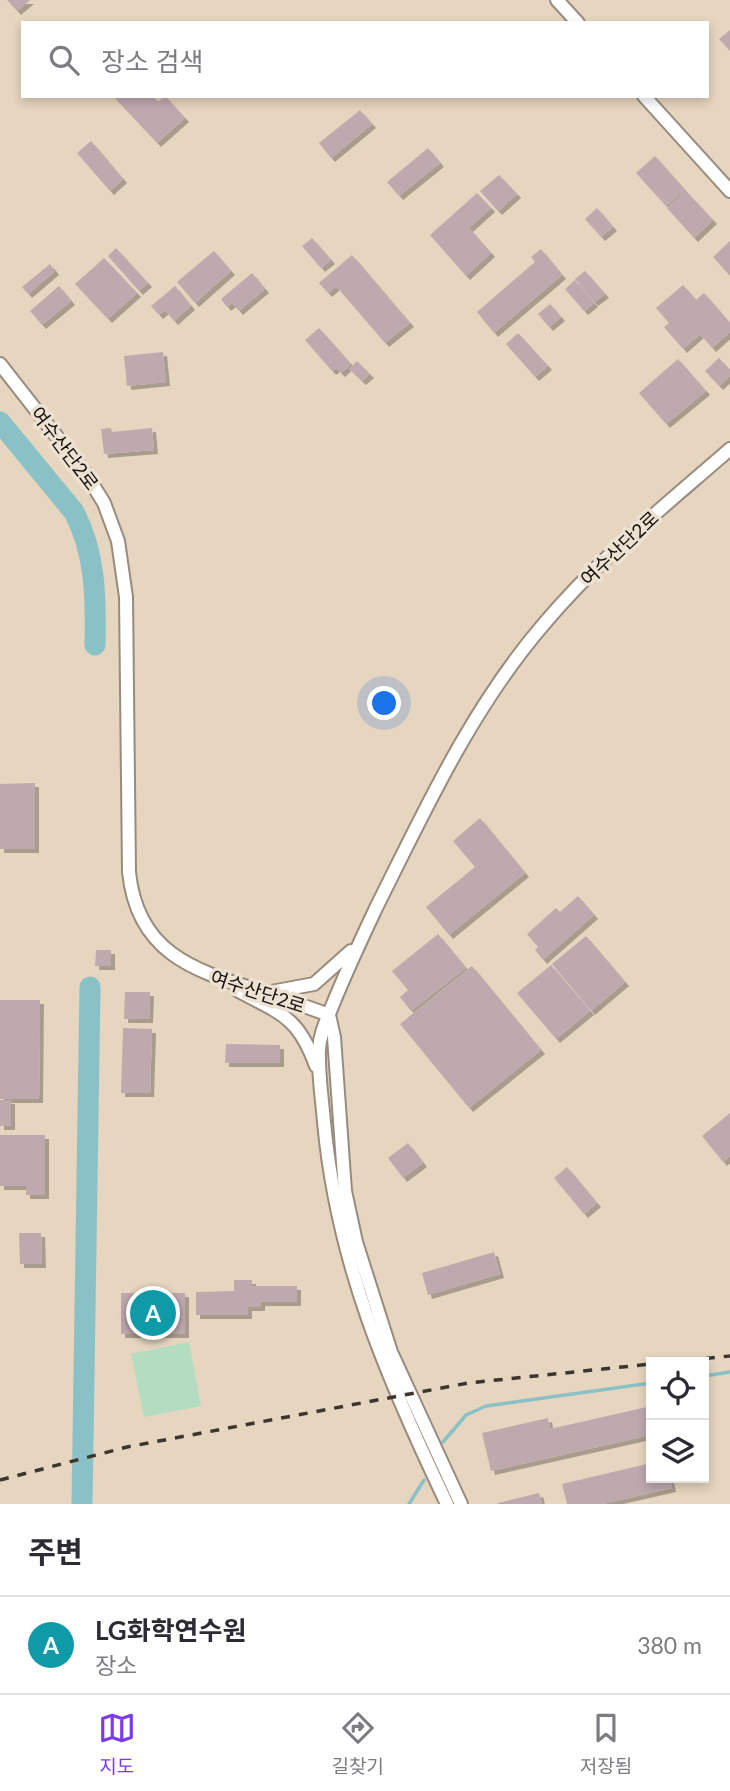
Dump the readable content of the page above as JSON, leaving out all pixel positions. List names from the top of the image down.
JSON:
{
  "streets": {
    "street": ["여수산단2로"]
  },
  "page": {
    "search": "장소 검색",
    "pins": "A",
    "heading": "주변",
    "list": [
      {
        "mark": "A",
        "name": "LG화학연수원",
        "note": "장소",
        "value": "380 m"
      }
    ],
    "nav": ["지도", "길찾기", "저장됨"]
  }
}
